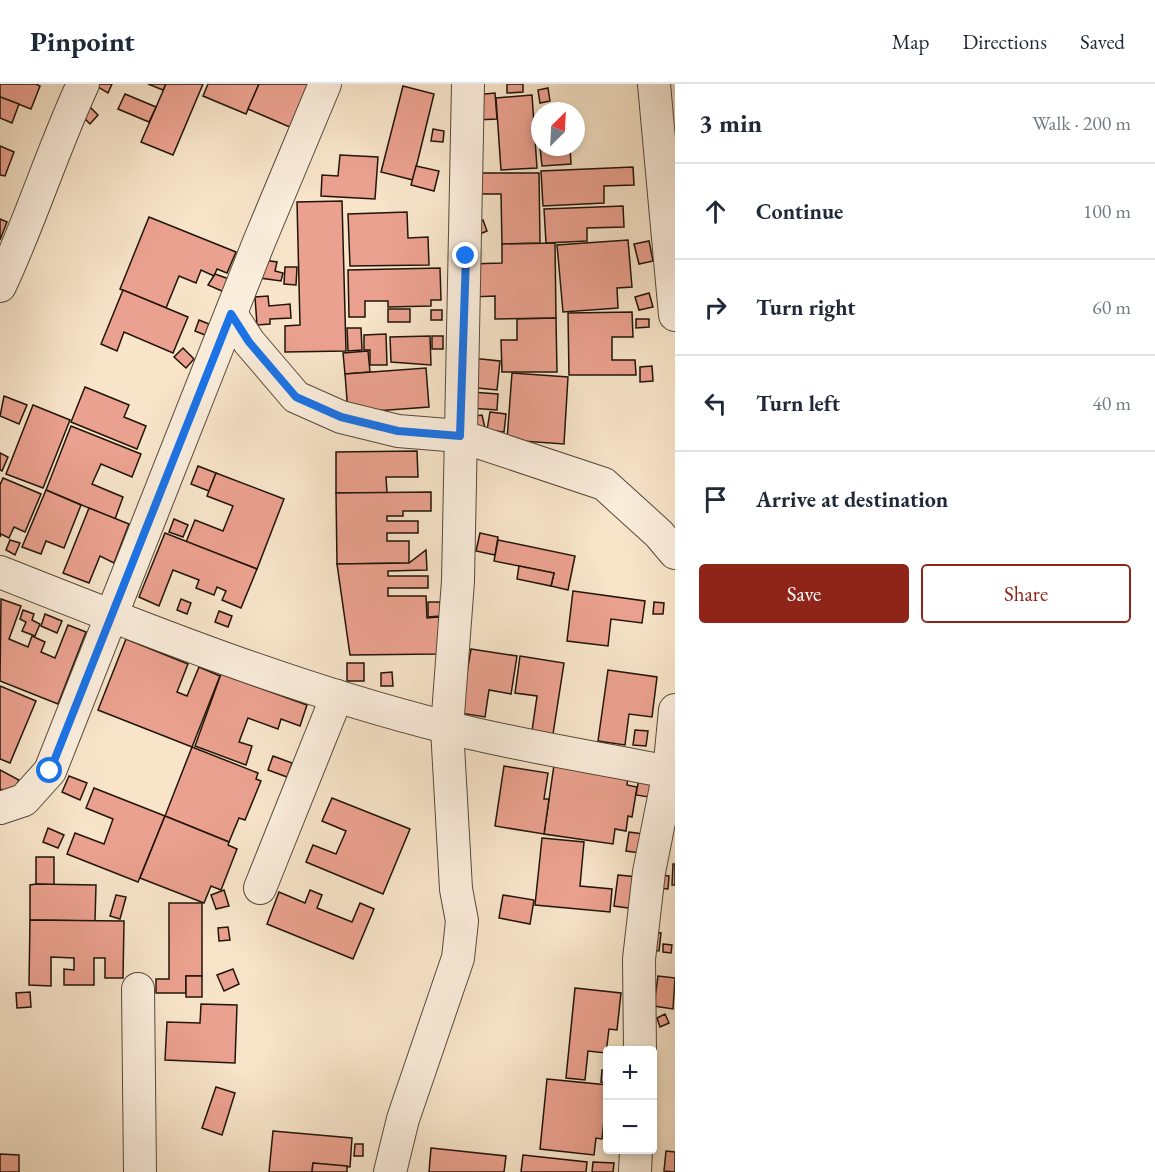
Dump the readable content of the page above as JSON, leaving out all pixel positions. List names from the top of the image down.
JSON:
{
  "north": "top right",
  "page": {
    "header": "Pinpoint",
    "nav": ["Map", "Directions", "Saved"],
    "heading": ["3 min", "Walk · 200 m"],
    "list": [
      ["Continue", "100 m"],
      ["Turn right", "60 m"],
      ["Turn left", "40 m"],
      "Arrive at destination"
    ],
    "buttons": ["Save", "Share"],
    "map_buttons": ["+", "−"]
  }
}
